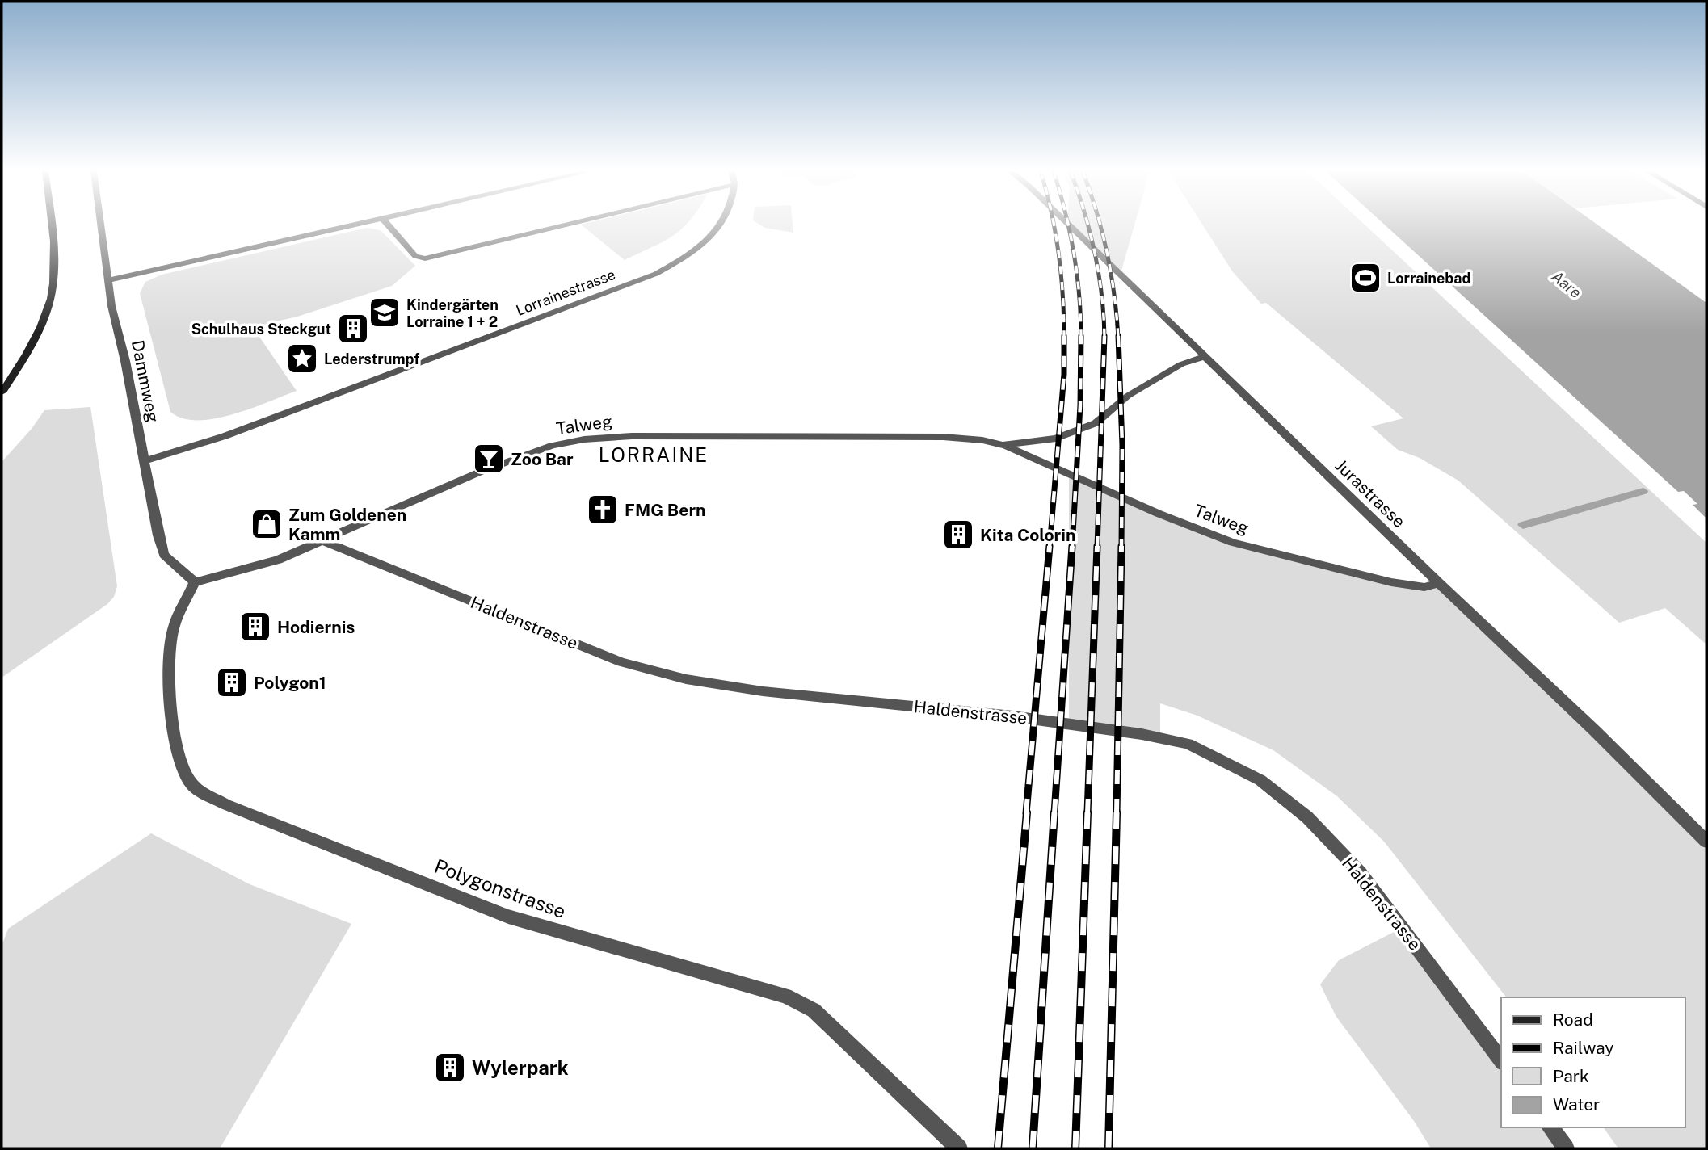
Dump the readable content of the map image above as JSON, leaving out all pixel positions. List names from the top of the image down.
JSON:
{
  "streets": {
    "street": [
      "Lorrainestrasse",
      "Dammweg",
      "Talweg",
      "Jurastrasse",
      "Haldenstrasse",
      "Polygonstrasse"
    ]
  },
  "crossings": [
    ["Lorrainestrasse", "Dammweg"],
    ["Dammweg", "Talweg"],
    ["Dammweg", "Polygonstrasse"],
    ["Talweg", "Jurastrasse"],
    ["Talweg", "Haldenstrasse"],
    ["Talweg", "Polygonstrasse"]
  ],
  "districts": ["LORRAINE"],
  "water": ["Aare"],
  "places": {
    "sports": ["Lorrainebad"],
    "school or university": ["Kindergärten Lorraine 1 + 2"],
    "building": [
      "Schulhaus Steckgut",
      "Kita Colorin",
      "Hodiernis",
      "Polygon1",
      "Wylerpark"
    ],
    "place": ["Lederstrumpf"],
    "bar": ["Zoo Bar"],
    "church": ["FMG Bern"],
    "shop": ["Zum Goldenen Kamm"]
  },
  "legend": [
    "Road",
    "Railway",
    "Park",
    "Water"
  ]
}
